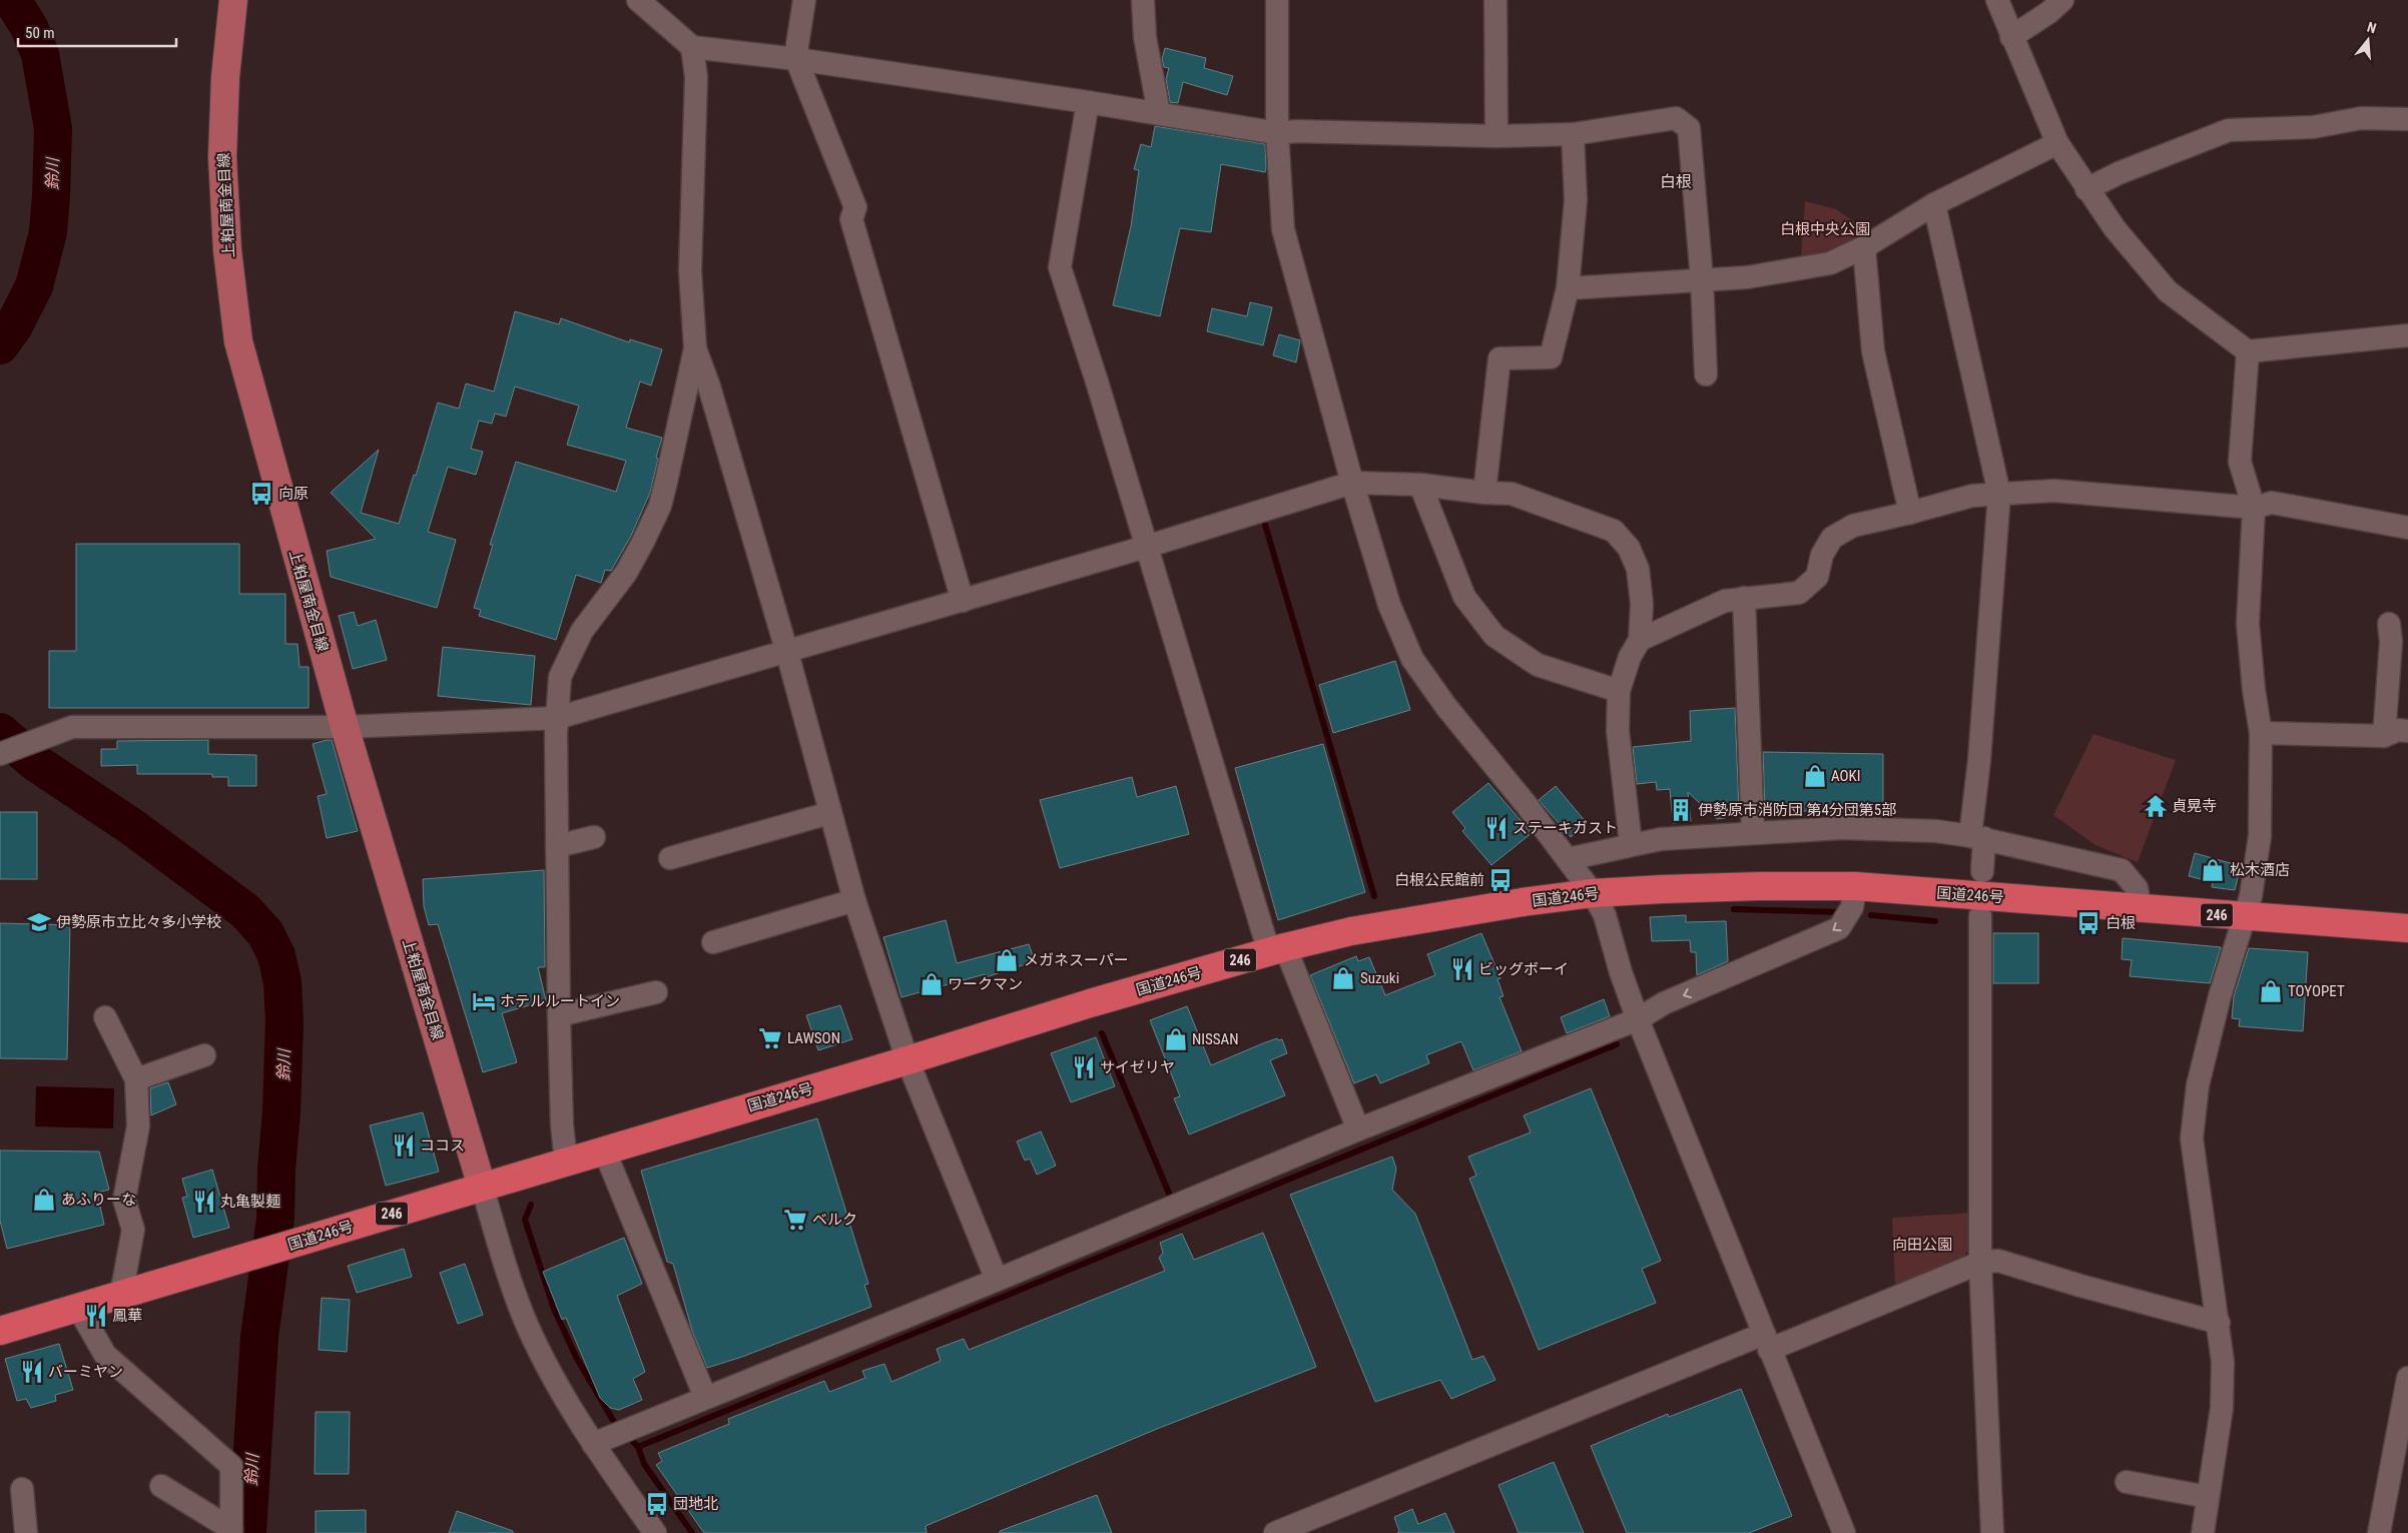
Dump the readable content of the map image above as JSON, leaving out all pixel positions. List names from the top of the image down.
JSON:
{
  "streets": {
    "highway": ["国道246号", "246"],
    "main road": ["上粕屋南金目線"]
  },
  "crossings": [
    ["上粕屋南金目線", "国道246号"]
  ],
  "districts": ["白根"],
  "water": ["鈴川"],
  "parks": ["白根中央公園", "向田公園"],
  "places": {
    "bus stop": [
      "向原",
      "白根公民館前",
      "白根",
      "団地北"
    ],
    "shop": [
      "AOKI",
      "松木酒店",
      "メガネスーパー",
      "Suzuki",
      "ワークマン",
      "TOYOPET",
      "NISSAN",
      "あふりーな"
    ],
    "temple": ["貞晃寺"],
    "building": ["伊勢原市消防団 第4分団第5部"],
    "restaurant": [
      "ステーキガスト",
      "ビッグボーイ",
      "サイゼリヤ",
      "ココス",
      "丸亀製麺",
      "鳳華",
      "バーミヤン"
    ],
    "school or university": ["伊勢原市立比々多小学校"],
    "hotel": ["ホテルルートイン"],
    "supermarket": ["LAWSON", "ベルク"]
  },
  "scale_bar": "50 m",
  "north": "top"
}
